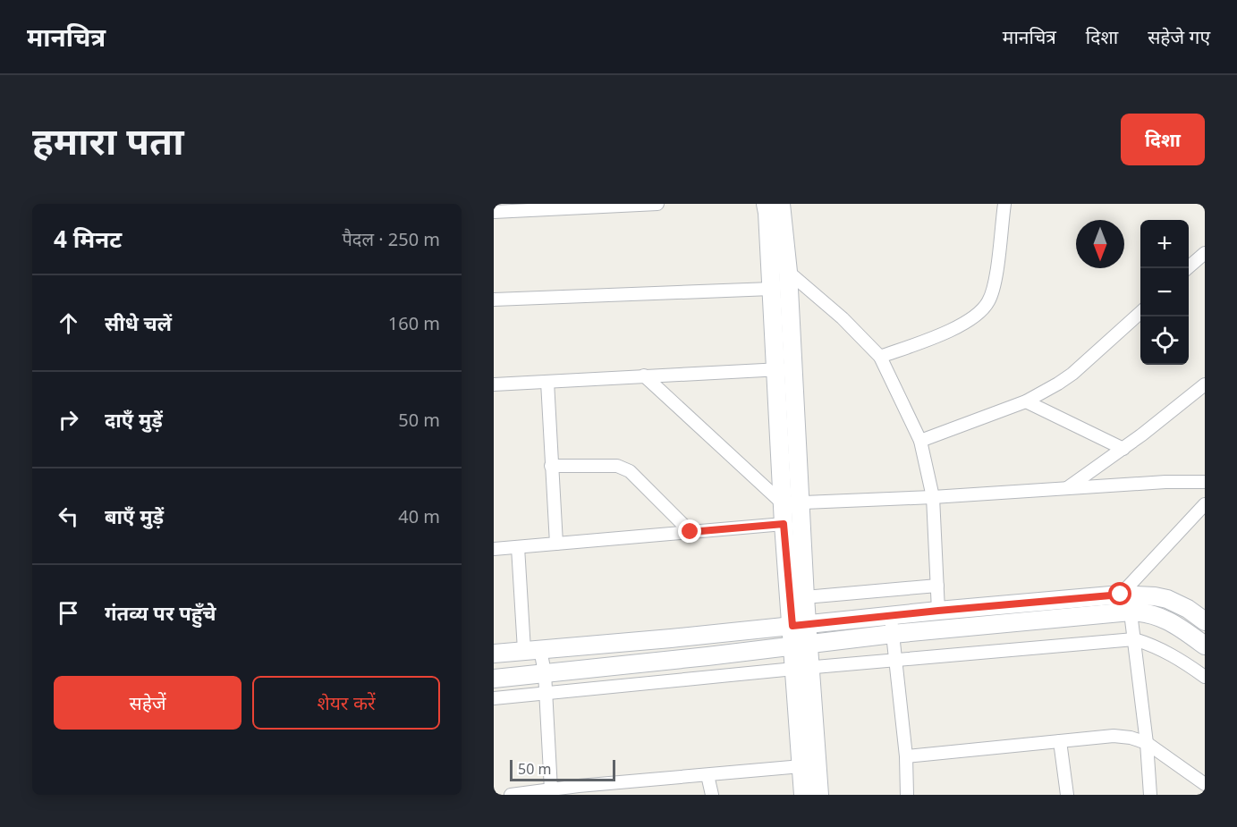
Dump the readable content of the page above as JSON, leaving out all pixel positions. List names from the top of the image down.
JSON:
{
  "scale_bar": "50 m",
  "north": "bottom",
  "page": {
    "header": "मानचित्र",
    "nav": ["मानचित्र", "दिशा", "सहेजे गए"],
    "buttons": [
      "दिशा",
      ["सहेजें", "शेयर करें"]
    ],
    "title": "हमारा पता",
    "heading": ["4 मिनट", "पैदल · 250 m"],
    "map_buttons": ["+", "−"],
    "list": [
      ["सीधे चलें", "160 m"],
      ["दाएँ मुड़ें", "50 m"],
      ["बाएँ मुड़ें", "40 m"],
      "गंतव्य पर पहुँचे"
    ],
    "scale": "50 m"
  }
}
